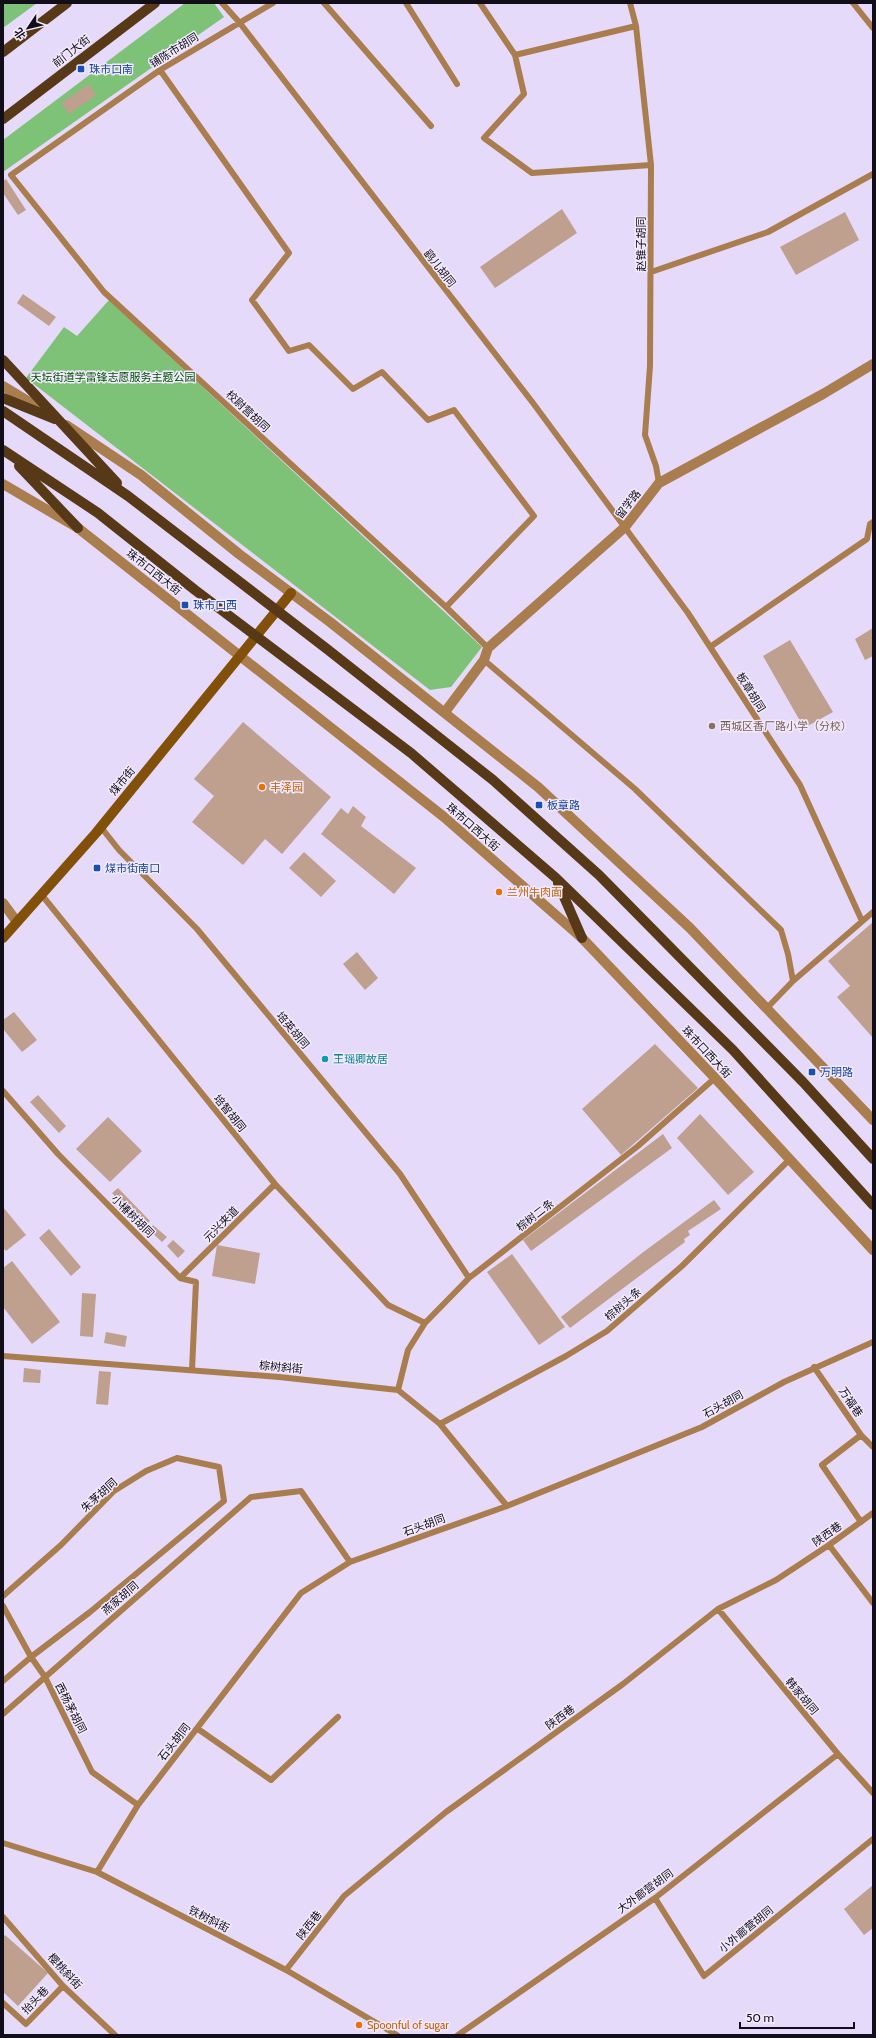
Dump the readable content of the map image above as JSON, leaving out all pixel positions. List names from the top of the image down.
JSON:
{
  "streets": {
    "main road": ["前门大街", "珠市口西大街", "煤市街"],
    "street": ["留学路"],
    "lane": [
      "铺陈市胡同",
      "赵锥子胡同",
      "鹞儿胡同",
      "校尉营胡同",
      "板章胡同",
      "培英胡同",
      "培智胡同",
      "棕树二条",
      "小椿树胡同",
      "元兴夹道",
      "棕树头条",
      "棕树斜街",
      "万福巷",
      "石头胡同",
      "朱茅胡同",
      "陕西巷",
      "燕家胡同",
      "韩家胡同",
      "西杨茅胡同",
      "大外廊营胡同",
      "铁树斜街",
      "小外廊营胡同",
      "樱桃斜街",
      "抬头巷"
    ]
  },
  "crossings": [
    ["铺陈市胡同", "鹞儿胡同"],
    ["铺陈市胡同", "校尉营胡同"],
    ["赵锥子胡同", "留学路"],
    ["鹞儿胡同", "留学路"],
    ["鹞儿胡同", "板章胡同"],
    ["校尉营胡同", "留学路"],
    ["留学路", "板章胡同"],
    ["珠市口西大街", "煤市街"],
    ["珠市口西大街", "棕树二条"],
    ["珠市口西大街", "棕树头条"],
    ["煤市街", "培英胡同"],
    ["煤市街", "培智胡同"],
    ["培英胡同", "棕树二条"],
    ["培智胡同", "棕树二条"],
    ["培智胡同", "元兴夹道"],
    ["棕树二条", "棕树斜街"],
    ["小椿树胡同", "元兴夹道"],
    ["小椿树胡同", "棕树斜街"],
    ["万福巷", "石头胡同"],
    ["石头胡同", "燕家胡同"],
    ["石头胡同", "西杨茅胡同"],
    ["石头胡同", "铁树斜街"],
    ["朱茅胡同", "西杨茅胡同"],
    ["陕西巷", "韩家胡同"],
    ["陕西巷", "铁树斜街"],
    ["燕家胡同", "西杨茅胡同"],
    ["韩家胡同", "大外廊营胡同"],
    ["大外廊营胡同", "小外廊营胡同"],
    ["樱桃斜街", "抬头巷"]
  ],
  "parks": ["天坛街道学雷锋志愿服务主题公园"],
  "places": {
    "transit": [
      "珠市口南",
      "珠市口西",
      "板章路",
      "煤市街南口",
      "万明路"
    ],
    "other": [
      "西城区香厂路小学（分校）",
      "丰泽园",
      "兰州牛肉面",
      "王瑶卿故居",
      "Spoonful of sugar"
    ]
  },
  "scale_bar": "50 m",
  "north": "bottom left"
}
